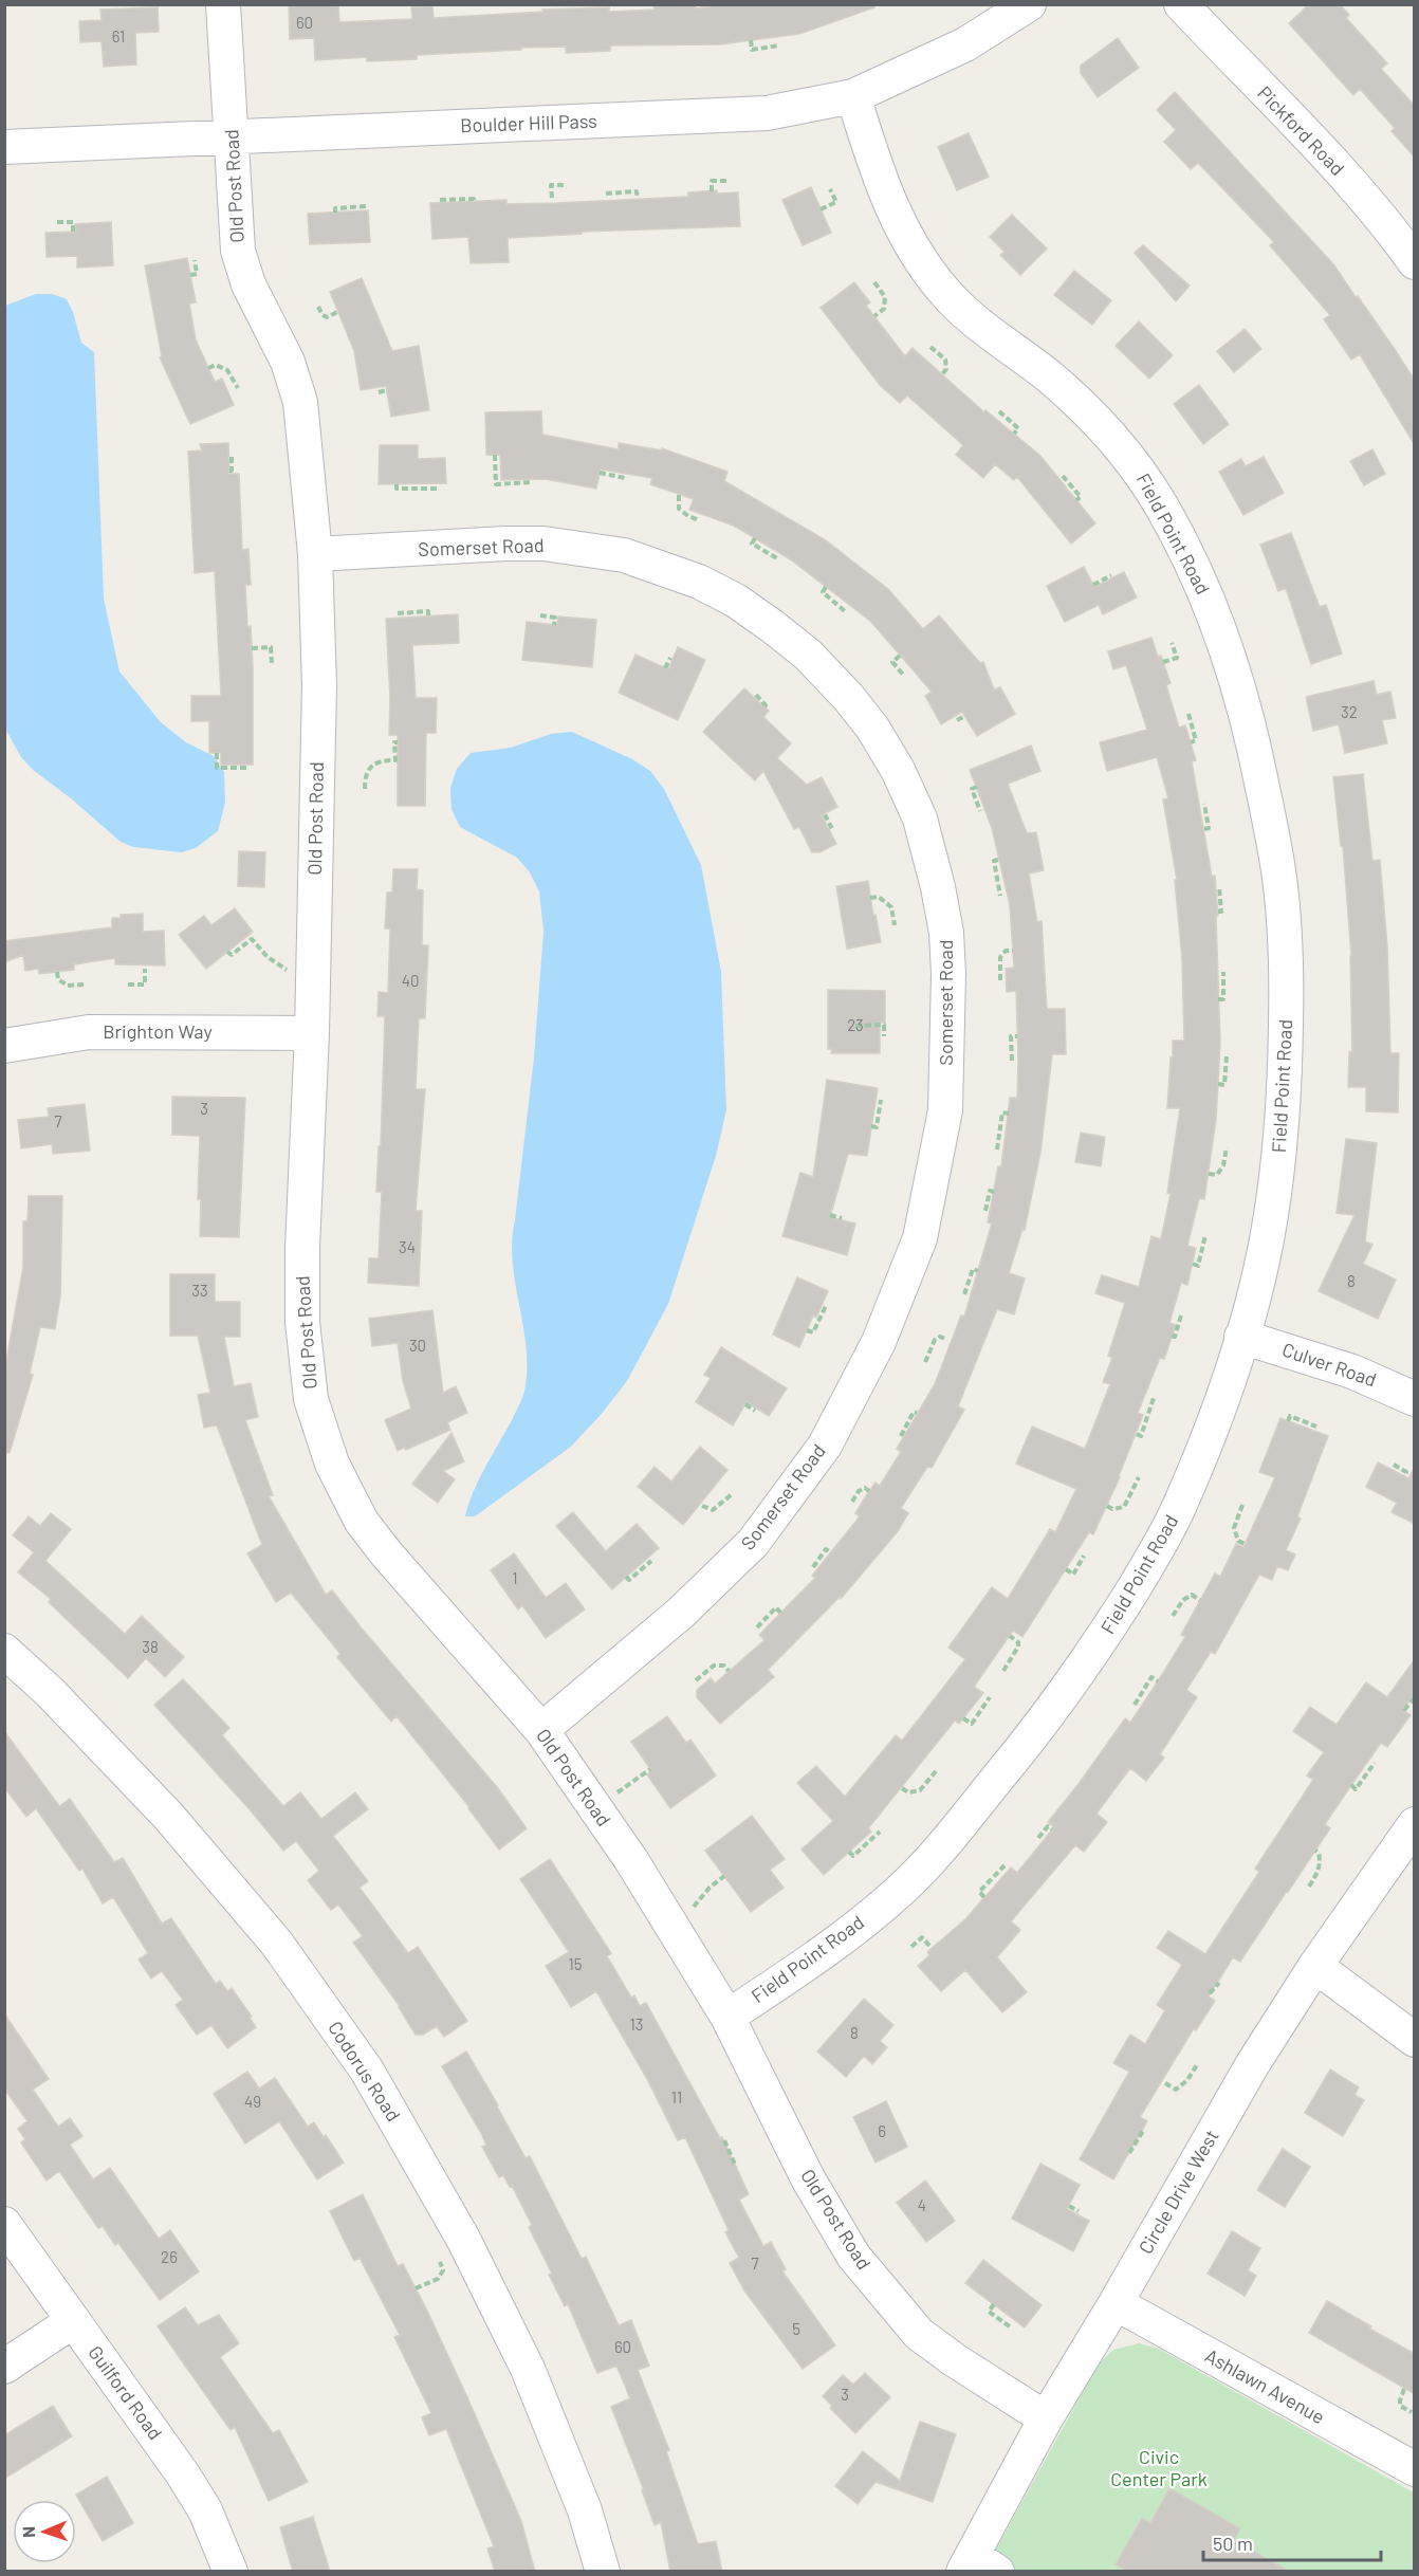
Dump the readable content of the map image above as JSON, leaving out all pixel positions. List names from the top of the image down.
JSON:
{
  "streets": {
    "street": [
      "Boulder Hill Pass",
      "Pickford Road",
      "Old Post Road",
      "Field Point Road",
      "Somerset Road",
      "Brighton Way",
      "Culver Road",
      "Codorus Road",
      "Circle Drive West",
      "Ashlawn Avenue",
      "Guilford Road"
    ]
  },
  "crossings": [
    ["Boulder Hill Pass", "Old Post Road"],
    ["Boulder Hill Pass", "Field Point Road"],
    ["Old Post Road", "Field Point Road"],
    ["Old Post Road", "Somerset Road"],
    ["Old Post Road", "Brighton Way"],
    ["Old Post Road", "Circle Drive West"],
    ["Field Point Road", "Culver Road"],
    ["Circle Drive West", "Ashlawn Avenue"]
  ],
  "parks": ["Civic Center Park"],
  "house_numbers": [
    "60",
    "61",
    "32",
    "40",
    "23",
    "3",
    "7",
    "34",
    "8",
    "33",
    "30",
    "1",
    "38",
    "15",
    "13",
    "8",
    "11",
    "49",
    "6",
    "4",
    "26",
    "7",
    "5",
    "60",
    "3"
  ],
  "scale_bar": "50 m",
  "north": "left"
}
